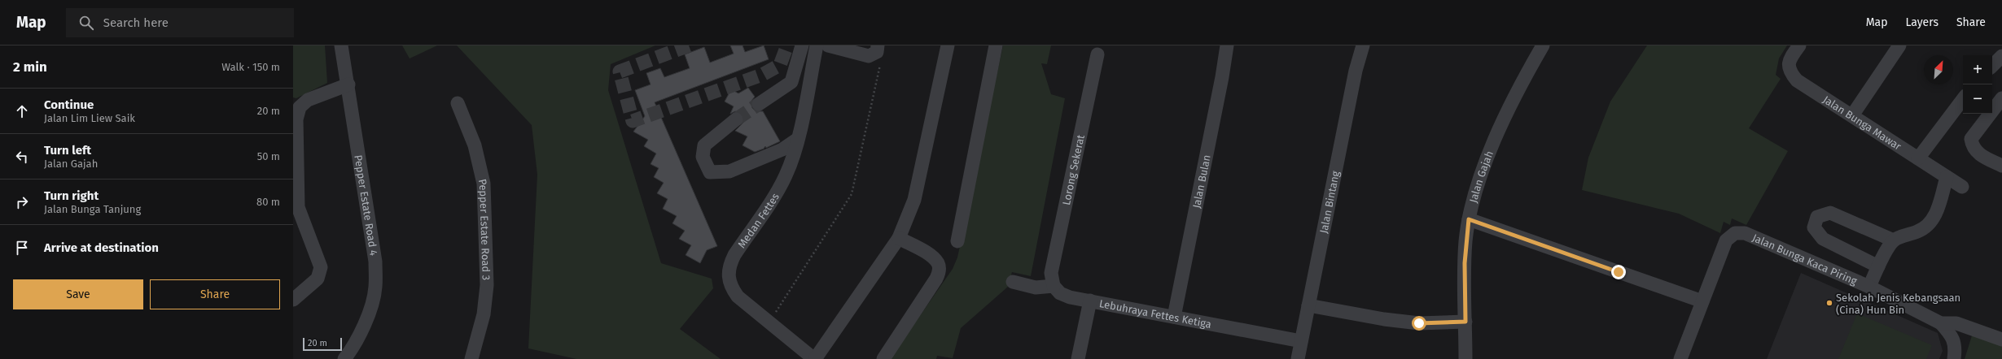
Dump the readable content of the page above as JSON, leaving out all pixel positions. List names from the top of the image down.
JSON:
{
  "streets": {
    "street": [
      "Jalan Bunga Mawar",
      "Lorong Sekerat",
      "Jalan Gajah",
      "Jalan Bulan",
      "Jalan Bintang",
      "Pepper Estate Road 4",
      "Medan Fettes",
      "Pepper Estate Road 3",
      "Jalan Bunga Kaca Piring",
      "Lebuhraya Fettes Ketiga"
    ]
  },
  "crossings": [
    ["Lorong Sekerat", "Lebuhraya Fettes Ketiga"],
    ["Jalan Bulan", "Lebuhraya Fettes Ketiga"],
    ["Jalan Bintang", "Lebuhraya Fettes Ketiga"]
  ],
  "places": ["Sekolah Jenis Kebangsaan (Cina) Hun Bin"],
  "scale_bar": "20 m",
  "north": "top right",
  "page": {
    "header": "Map",
    "search": "Search here",
    "nav": ["Map", "Layers", "Share"],
    "heading": ["2 min", "Walk · 150 m"],
    "map_buttons": ["+", "−"],
    "list": [
      ["Continue", "Jalan Lim Liew Saik", "20 m"],
      ["Turn left", "Jalan Gajah", "50 m"],
      ["Turn right", "Jalan Bunga Tanjung", "80 m"],
      "Arrive at destination"
    ],
    "buttons": ["Save", "Share"],
    "scale": "20 m"
  }
}
